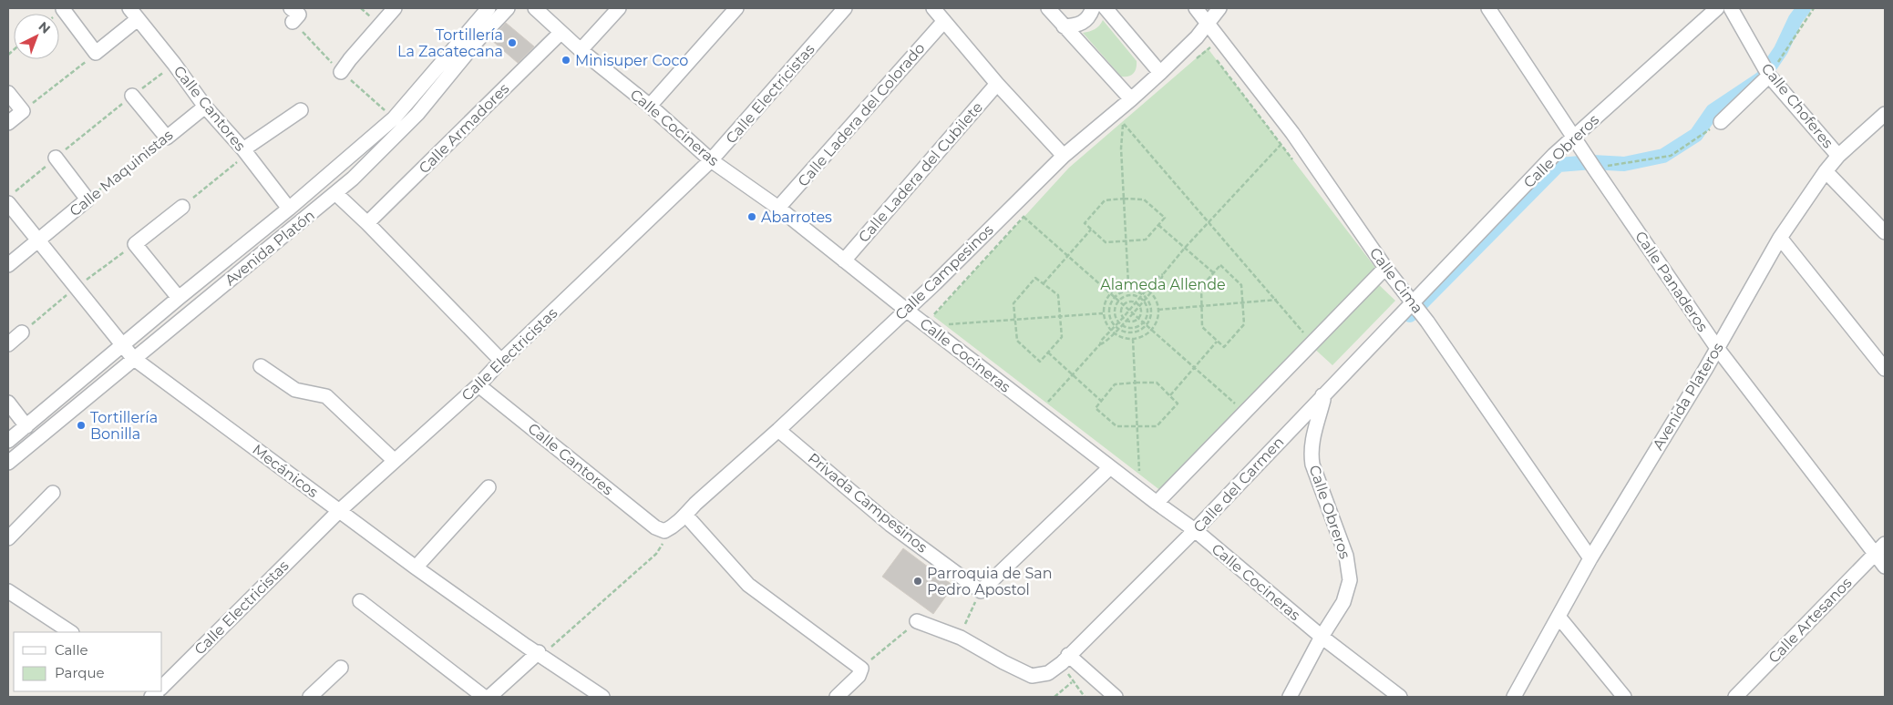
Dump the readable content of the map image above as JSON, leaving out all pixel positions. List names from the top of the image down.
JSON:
{
  "streets": {
    "street": [
      "Calle Electricistas",
      "Calle Choferes",
      "Calle Cantores",
      "Calle Ladera del Colorado",
      "Calle Cocineras",
      "Calle Armadores",
      "Calle Obreros",
      "Calle Ladera del Cubilete",
      "Calle Maquinistas",
      "Avenida Platón",
      "Calle Campesinos",
      "Calle Cima",
      "Calle Panaderos",
      "Avenida Plateros",
      "Mecánicos",
      "Calle del Carmen",
      "Privada Campesinos",
      "Calle Artesanos"
    ]
  },
  "crossings": [
    ["Calle Electricistas", "Calle Cantores"],
    ["Calle Electricistas", "Calle Cocineras"],
    ["Calle Electricistas", "Mecánicos"],
    ["Calle Choferes", "Avenida Plateros"],
    ["Calle Cantores", "Calle Maquinistas"],
    ["Calle Cantores", "Avenida Platón"],
    ["Calle Cantores", "Calle Campesinos"],
    ["Calle Ladera del Colorado", "Calle Cocineras"],
    ["Calle Cocineras", "Calle Armadores"],
    ["Calle Cocineras", "Calle Obreros"],
    ["Calle Cocineras", "Calle Ladera del Cubilete"],
    ["Calle Cocineras", "Calle Campesinos"],
    ["Calle Cocineras", "Calle del Carmen"],
    ["Calle Obreros", "Calle Cima"],
    ["Calle Obreros", "Calle Panaderos"],
    ["Calle Obreros", "Calle del Carmen"],
    ["Calle Maquinistas", "Mecánicos"],
    ["Avenida Platón", "Mecánicos"],
    ["Calle Campesinos", "Calle Cima"],
    ["Calle Campesinos", "Privada Campesinos"],
    ["Calle Cima", "Avenida Plateros"],
    ["Calle Cima", "Calle del Carmen"],
    ["Calle Panaderos", "Avenida Plateros"],
    ["Calle Panaderos", "Calle Artesanos"]
  ],
  "parks": ["Alameda Allende"],
  "places": [
    "Tortillería La Zacatecana",
    "Minisuper Coco",
    "Abarrotes",
    "Tortillería Bonilla",
    "Parroquia de San Pedro Apostol"
  ],
  "legend": ["Calle", "Parque"],
  "north": "top right"
}
